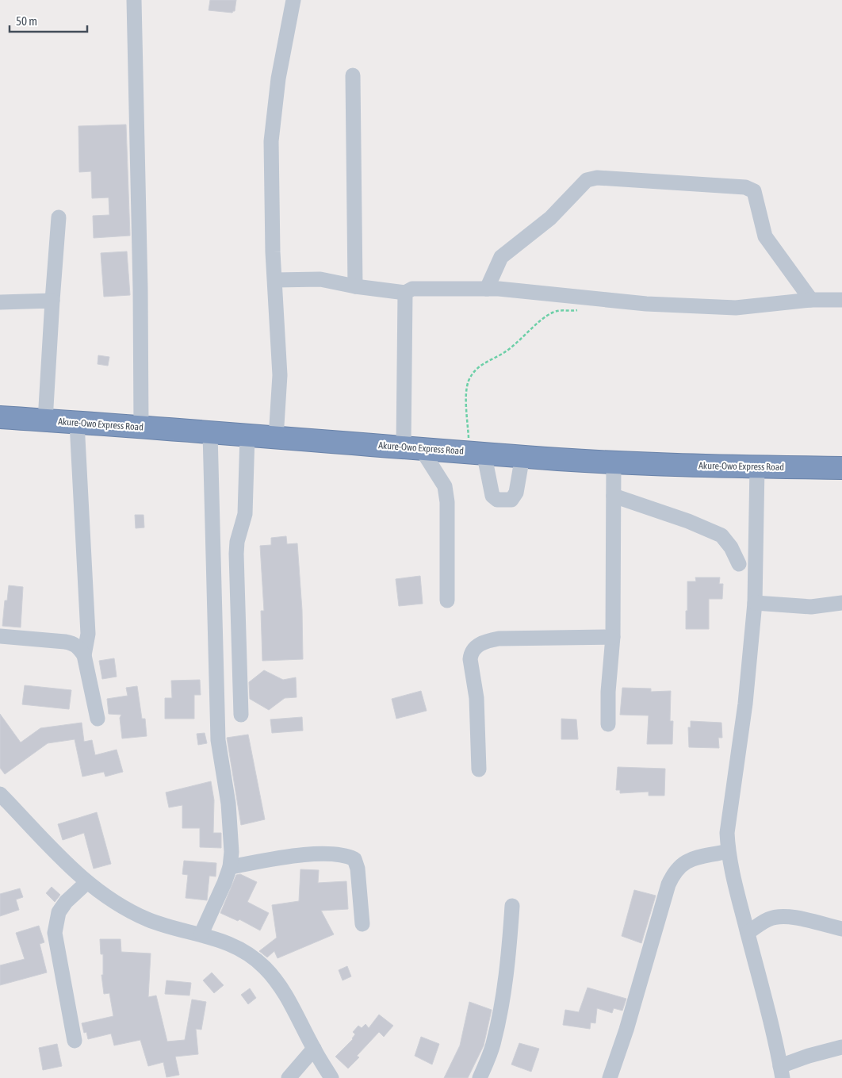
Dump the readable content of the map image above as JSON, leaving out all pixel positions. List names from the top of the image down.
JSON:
{
  "streets": {
    "highway": ["Akure-Owo Express Road"]
  },
  "scale_bar": "50 m"
}
